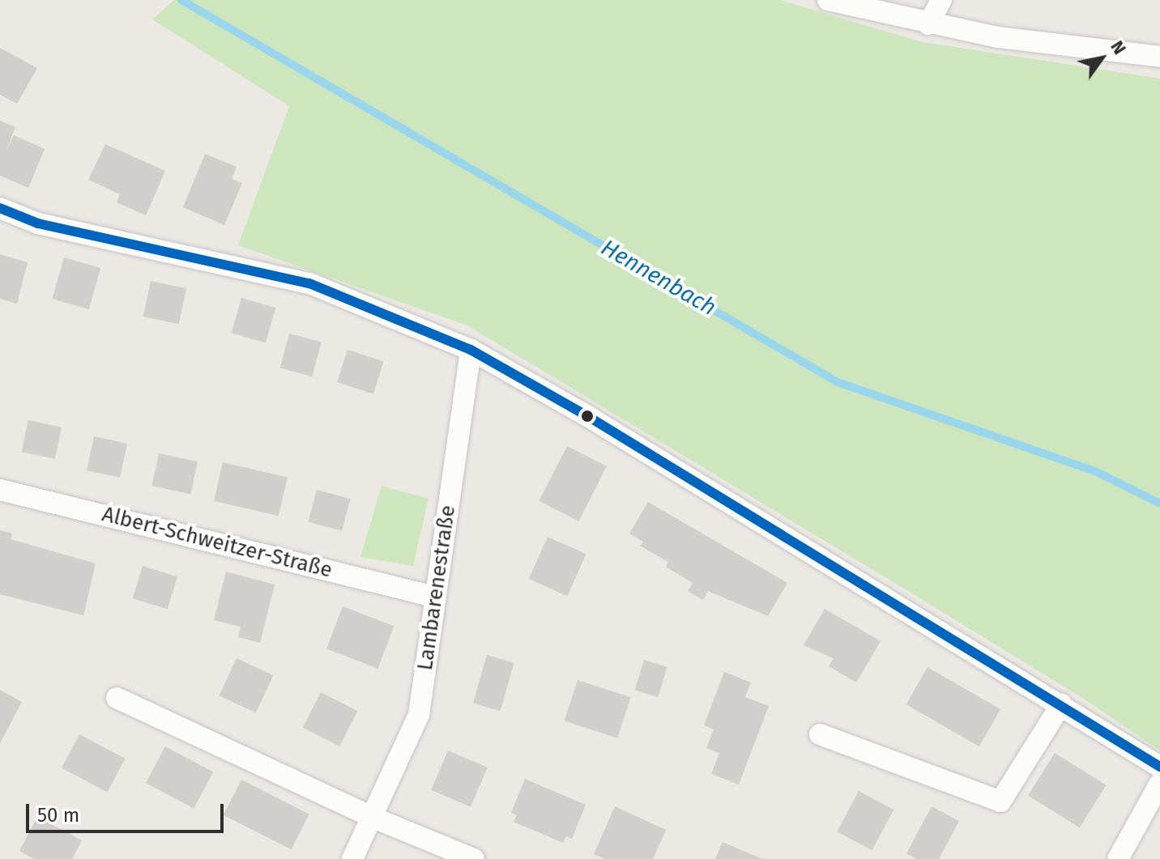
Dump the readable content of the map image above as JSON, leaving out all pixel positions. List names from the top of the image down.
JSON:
{
  "streets": {
    "street": ["Albert-Schweitzer-Straße", "Lambarenestraße"]
  },
  "crossings": [
    ["Albert-Schweitzer-Straße", "Lambarenestraße"]
  ],
  "water": ["Hennenbach"],
  "scale_bar": "50 m",
  "north": "top right"
}
